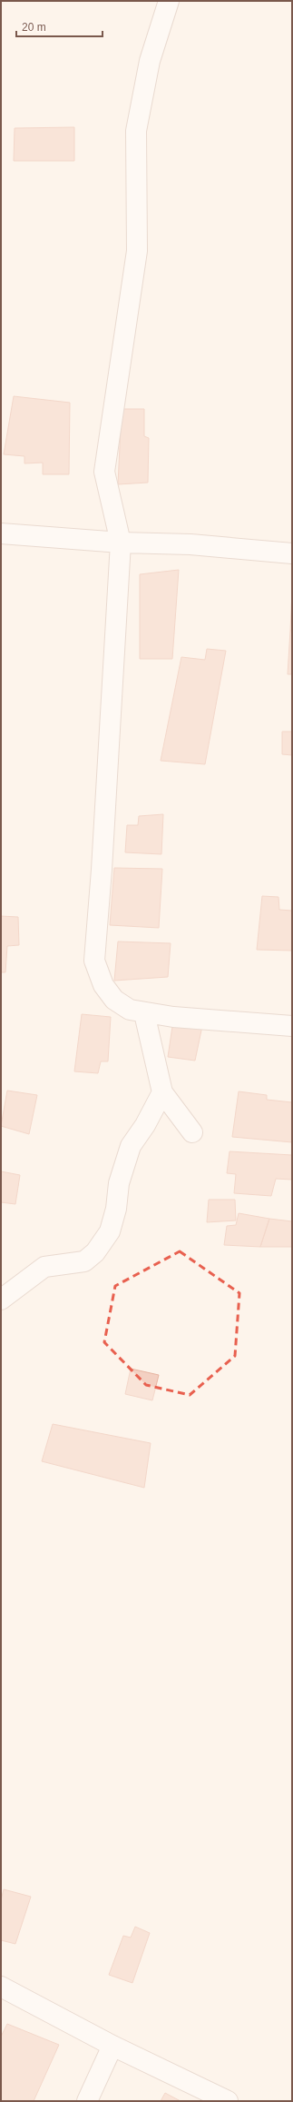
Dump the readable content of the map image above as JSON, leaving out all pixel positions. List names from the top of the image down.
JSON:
{
  "scale_bar": "20 m"
}
